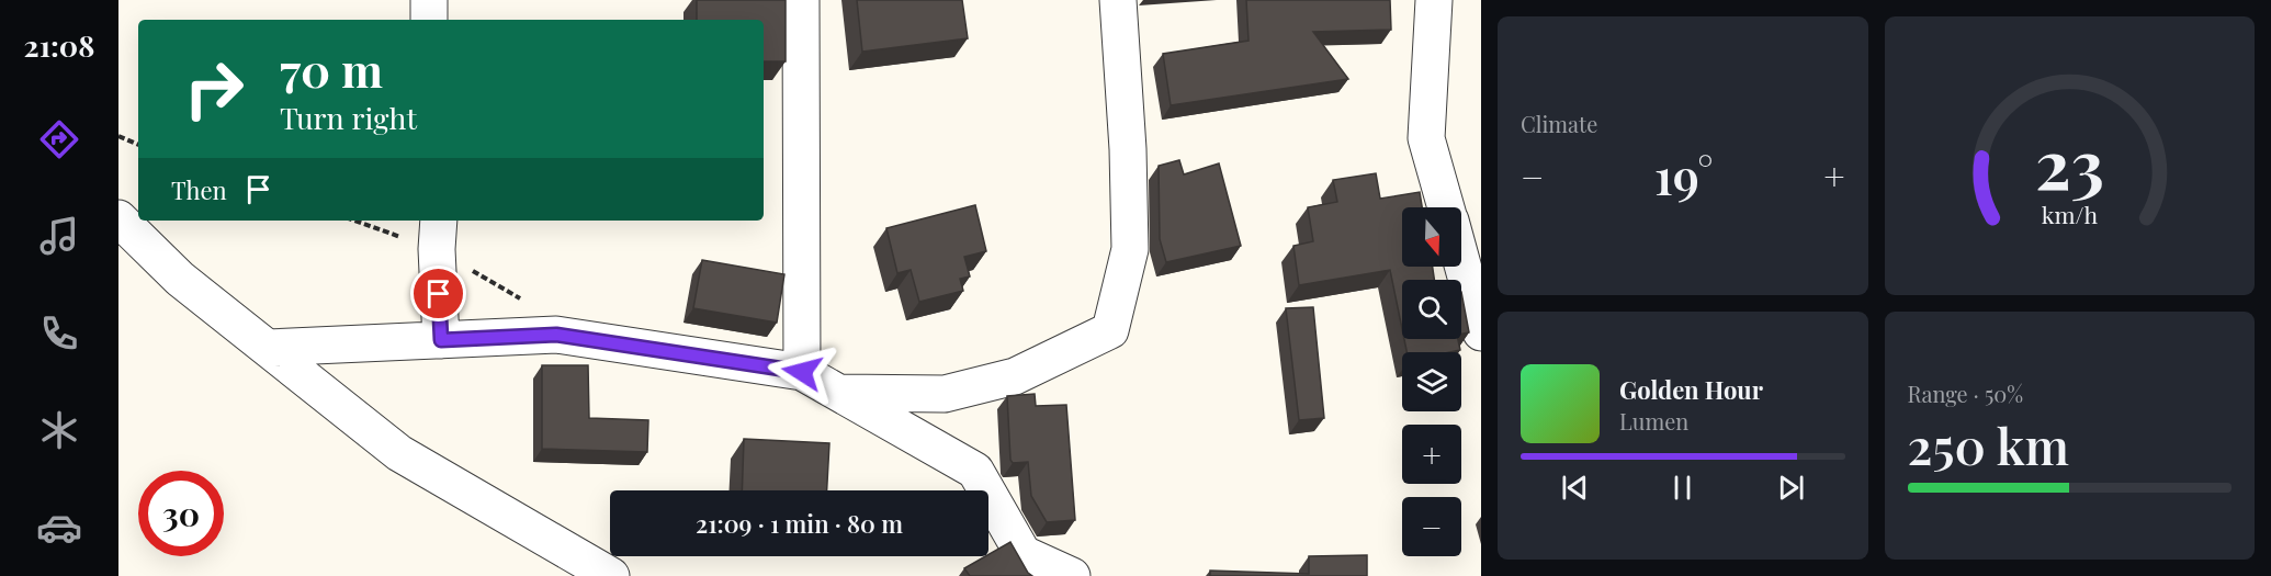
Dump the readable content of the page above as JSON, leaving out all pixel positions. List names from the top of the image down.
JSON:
{
  "north": "bottom",
  "page": {
    "tabs": "21:08",
    "tile": [
      "Climate",
      ["Range · 50%", "250 km"]
    ],
    "turn": ["70 m", "Turn right"],
    "heat": ["−", "19°", "+"],
    "then": "Then",
    "map_buttons": ["+", "−"],
    "song": ["Golden Hour", "Lumen"],
    "limit": "30",
    "trip": "21:09 · 1 min · 80 m",
    "gauge": ["23", "km/h"]
  }
}
